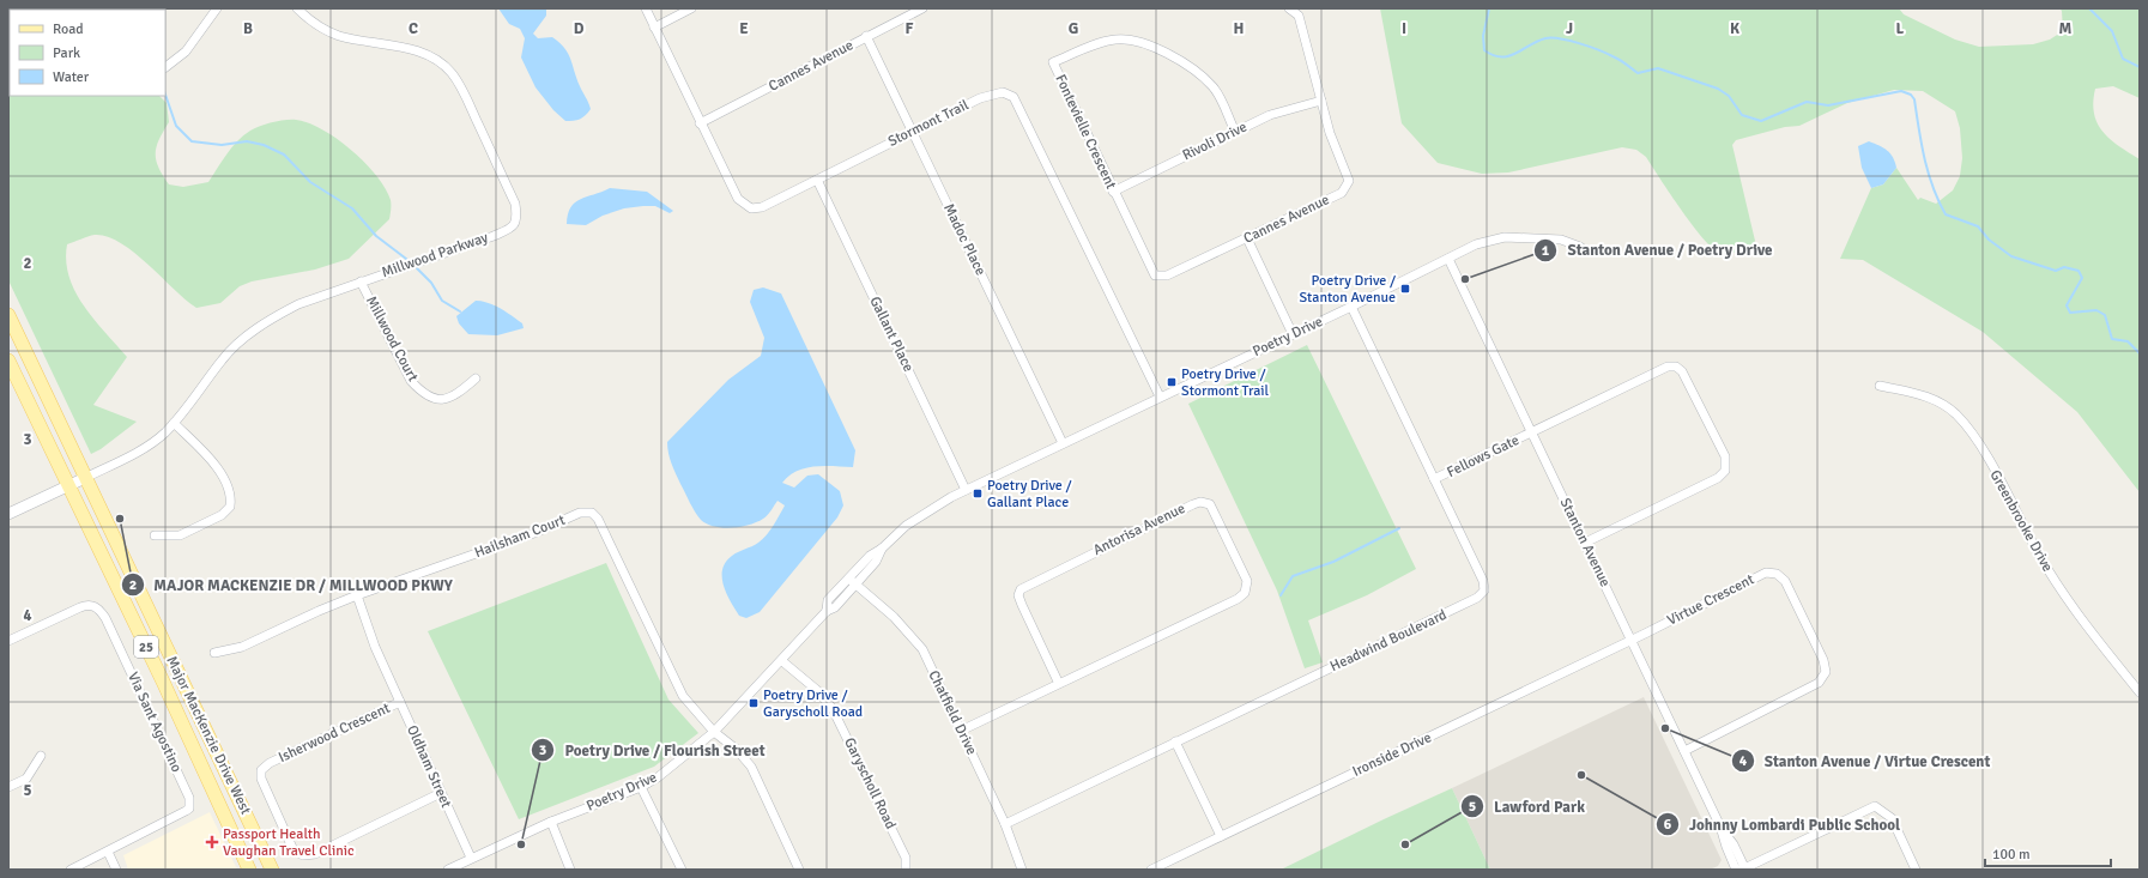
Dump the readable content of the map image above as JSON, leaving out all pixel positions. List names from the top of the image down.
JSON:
{
  "streets": {
    "main road": ["25", "Major MacKenzie Drive West"],
    "street": [
      "Cannes Avenue",
      "Stormont Trail",
      "Fontevielle Crescent",
      "Rivoli Drive",
      "Madoc Place",
      "Millwood Parkway",
      "Gallant Place",
      "Poetry Drive",
      "Millwood Court",
      "Fellows Gate",
      "Greenbrooke Drive",
      "Antorisa Avenue",
      "Hailsham Court",
      "Stanton Avenue",
      "Virtue Crescent",
      "Headwind Boulevard",
      "Chatfield Drive",
      "Via Sant Agostino",
      "Isherwood Crescent",
      "Ironside Drive",
      "Oldham Street",
      "Garyscholl Road"
    ]
  },
  "crossings": [
    ["Cannes Avenue", "Stormont Trail"],
    ["Cannes Avenue", "Fontevielle Crescent"],
    ["Cannes Avenue", "Rivoli Drive"],
    ["Cannes Avenue", "Madoc Place"],
    ["Stormont Trail", "Madoc Place"],
    ["Stormont Trail", "Gallant Place"],
    ["Stormont Trail", "Poetry Drive"],
    ["Fontevielle Crescent", "Rivoli Drive"],
    ["Madoc Place", "Poetry Drive"],
    ["Millwood Parkway", "Millwood Court"],
    ["Millwood Parkway", "Major MacKenzie Drive West"],
    ["Gallant Place", "Poetry Drive"],
    ["Poetry Drive", "Hailsham Court"],
    ["Poetry Drive", "Stanton Avenue"],
    ["Poetry Drive", "Headwind Boulevard"],
    ["Poetry Drive", "Chatfield Drive"],
    ["Poetry Drive", "Oldham Street"],
    ["Poetry Drive", "Garyscholl Road"],
    ["Fellows Gate", "Stanton Avenue"],
    ["Fellows Gate", "Headwind Boulevard"],
    ["Antorisa Avenue", "Chatfield Drive"],
    ["Hailsham Court", "Oldham Street"],
    ["Stanton Avenue", "Virtue Crescent"],
    ["Stanton Avenue", "Ironside Drive"],
    ["Virtue Crescent", "Ironside Drive"],
    ["Headwind Boulevard", "Chatfield Drive"],
    ["Isherwood Crescent", "Oldham Street"]
  ],
  "places": {
    "other": [
      "Stanton Avenue / Poetry Drive",
      "MAJOR MACKENZIE DR / MILLWOOD PKWY",
      "Stanton Avenue / Virtue Crescent",
      "Johnny Lombardi Public School",
      "Poetry Drive / Flourish Street",
      "Lawford Park"
    ],
    "transit": [
      "Poetry Drive / Stanton Avenue",
      "Poetry Drive / Stormont Trail",
      "Poetry Drive / Gallant Place",
      "Poetry Drive / Garyscholl Road"
    ],
    "health": ["Passport Health Vaughan Travel Clinic"]
  },
  "legend": ["Road", "Park", "Water"],
  "scale_bar": "100 m",
  "grid": {
    "columns": [
      "B",
      "C",
      "D",
      "E",
      "F",
      "G",
      "H",
      "I",
      "J",
      "K",
      "L",
      "M"
    ],
    "rows": [
      "2",
      "3",
      "4",
      "5"
    ]
  }
}
